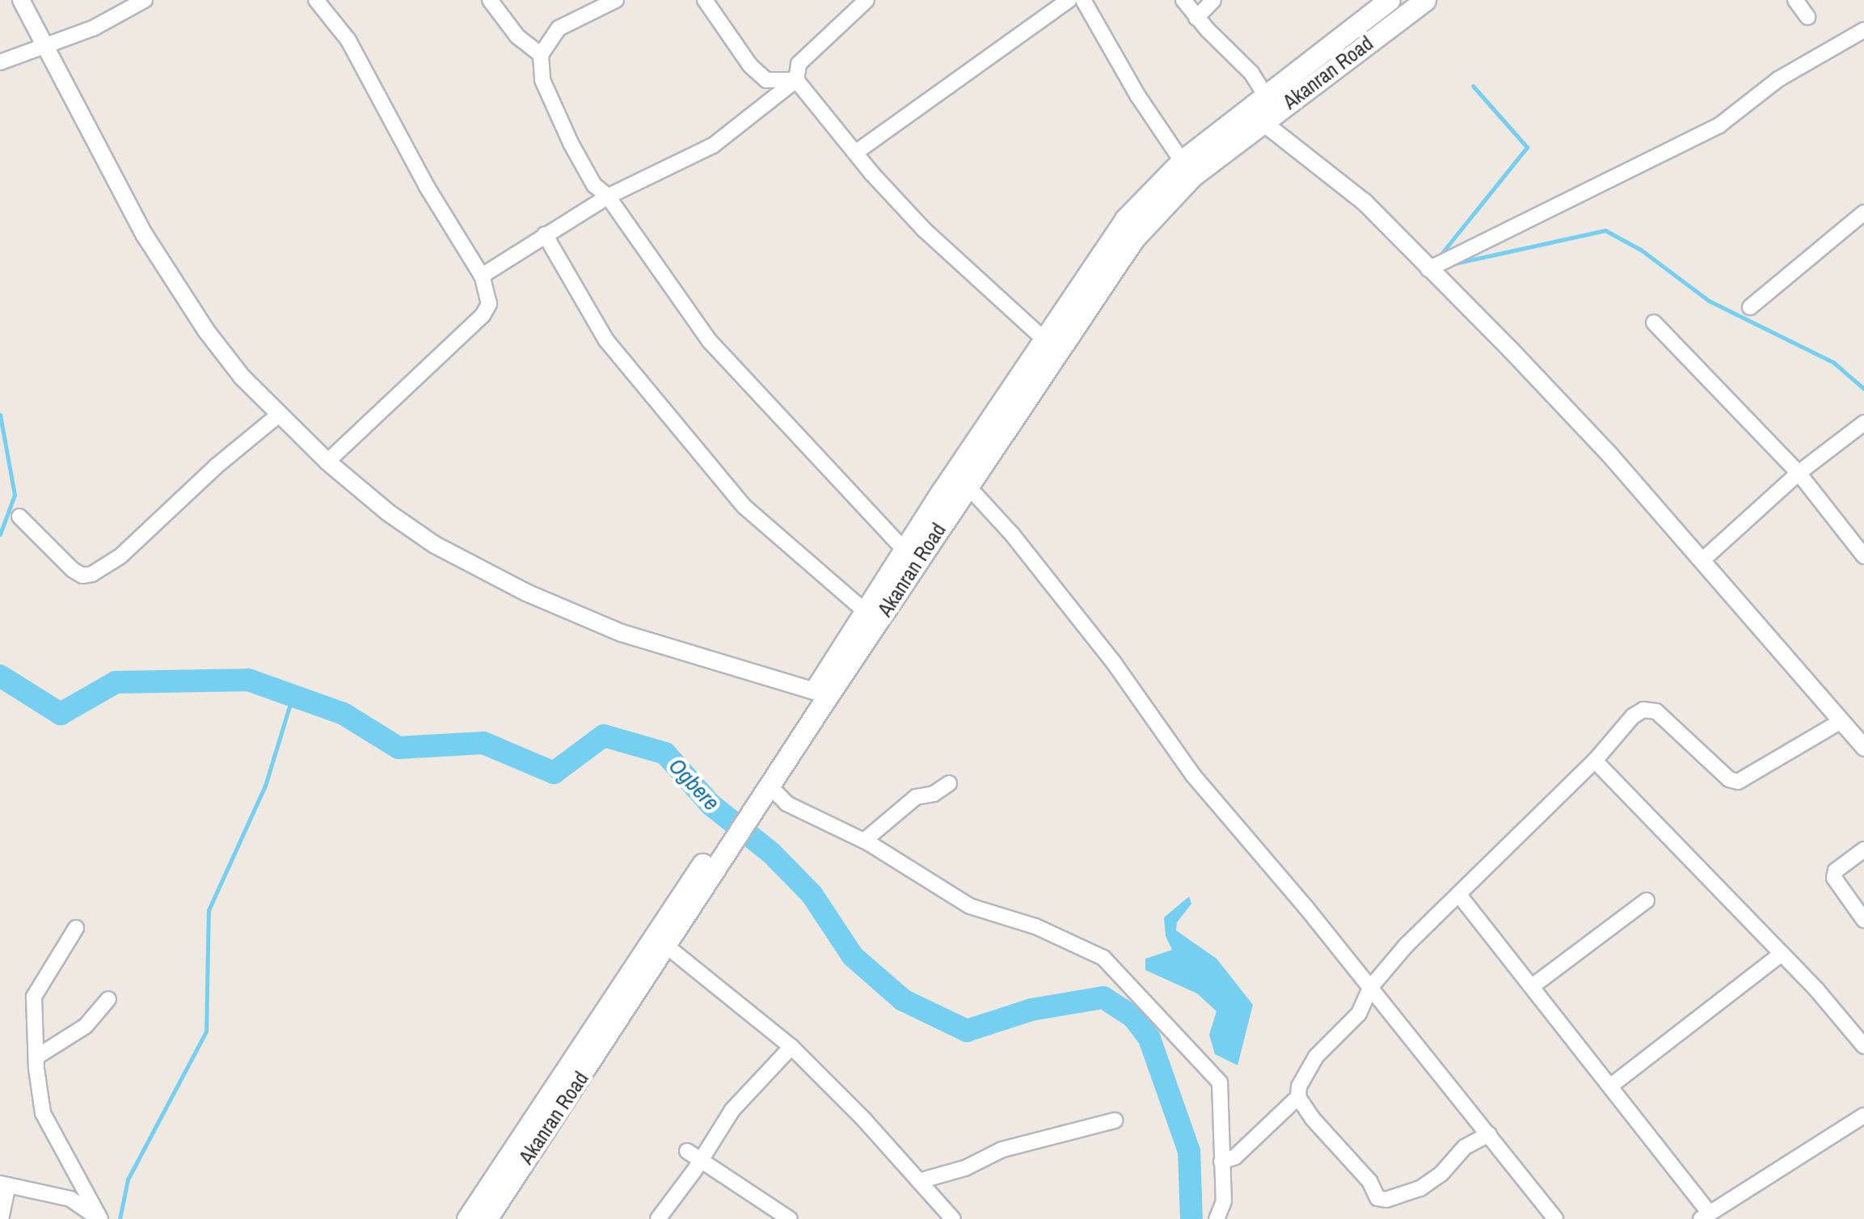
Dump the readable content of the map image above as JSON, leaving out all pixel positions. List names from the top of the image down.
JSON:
{
  "streets": {
    "main road": ["Akanran Road"]
  },
  "water": ["Ogbere"]
}
